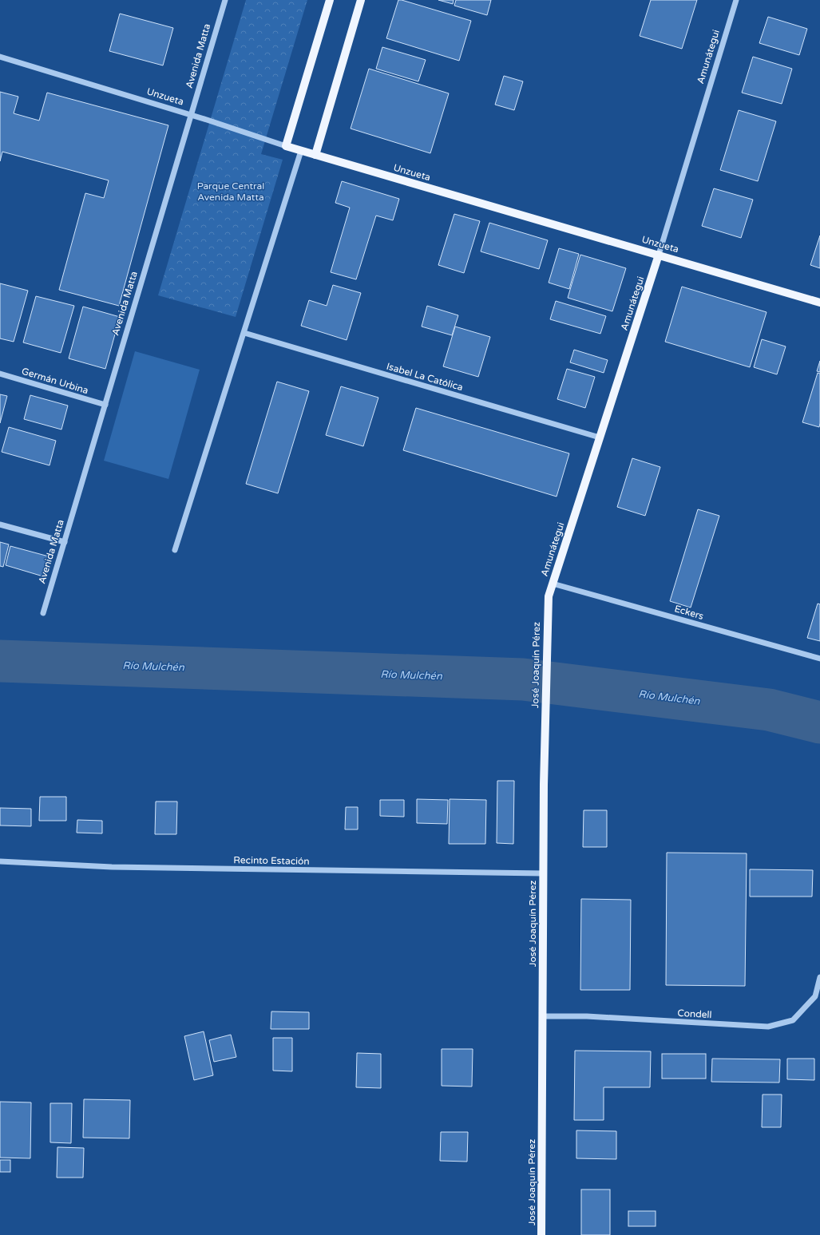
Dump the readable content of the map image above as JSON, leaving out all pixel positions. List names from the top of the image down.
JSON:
{
  "streets": {
    "main road": ["Amunátegui", "Unzueta", "José Joaquín Pérez"],
    "street": [
      "Avenida Matta",
      "Isabel La Católica",
      "Germán Urbina",
      "Eckers",
      "Recinto Estación",
      "Condell"
    ]
  },
  "crossings": [
    ["Avenida Matta", "Unzueta"],
    ["Avenida Matta", "Germán Urbina"],
    ["Amunátegui", "Unzueta"],
    ["Amunátegui", "Isabel La Católica"],
    ["Amunátegui", "Eckers"],
    ["Amunátegui", "José Joaquín Pérez"],
    ["José Joaquín Pérez", "Recinto Estación"],
    ["José Joaquín Pérez", "Condell"]
  ],
  "water": ["Río Mulchén"],
  "parks": ["Parque Central Avenida Matta"]
}
